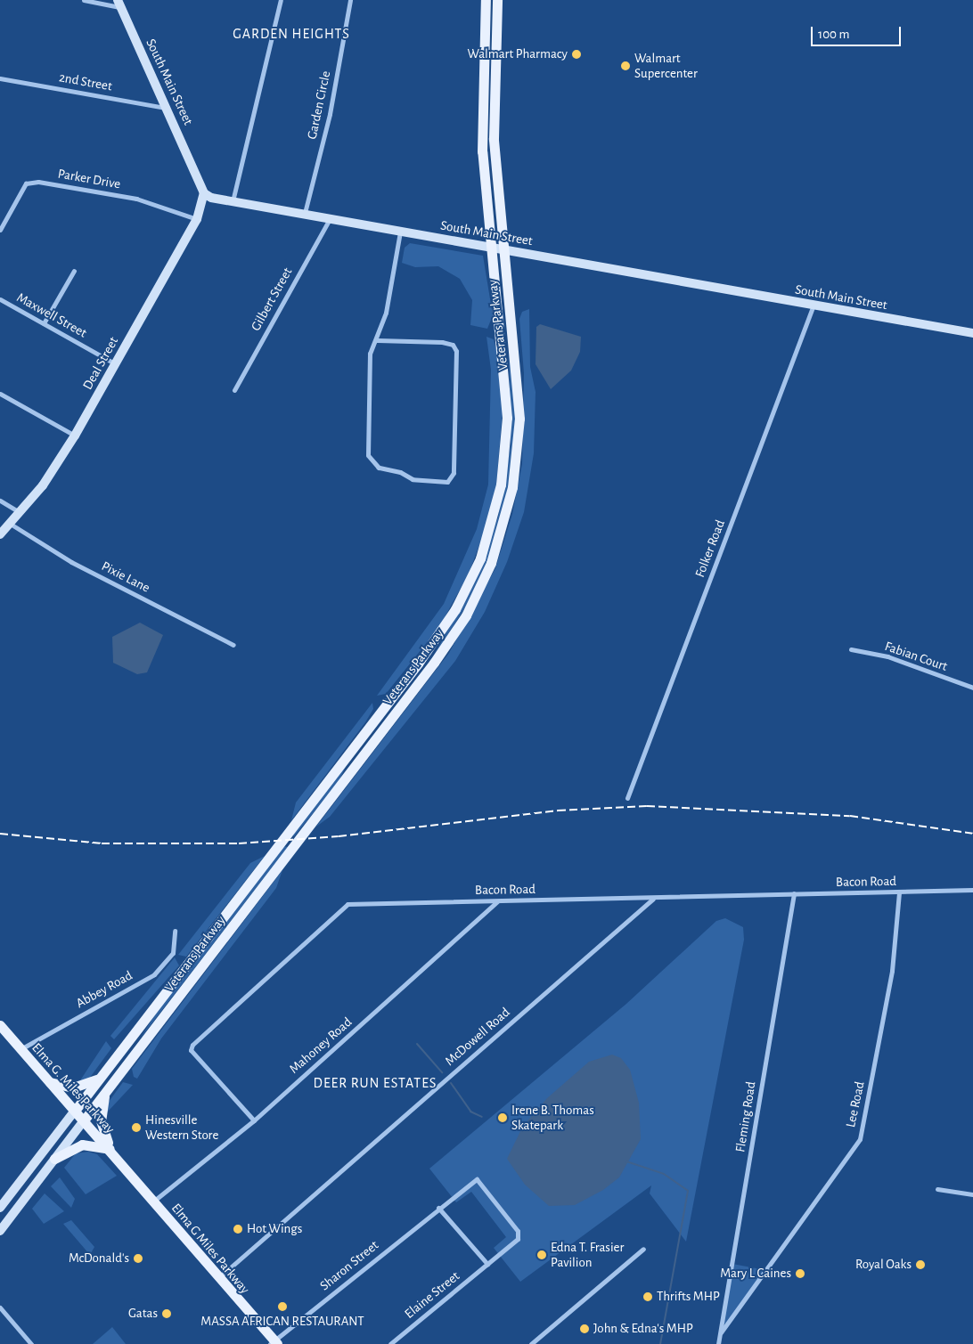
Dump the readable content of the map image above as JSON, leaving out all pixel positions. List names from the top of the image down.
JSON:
{
  "streets": {
    "main road": ["Veterans Parkway", "Elma G. Miles Parkway", "Elma G Miles Parkway"],
    "street": [
      "2nd Street",
      "South Main Street",
      "Garden Circle",
      "Parker Drive",
      "Gilbert Street",
      "Maxwell Street",
      "Deal Street",
      "Folker Road",
      "Pixie Lane",
      "Fabian Court",
      "Bacon Road",
      "Abbey Road",
      "McDowell Road",
      "Mahoney Road",
      "Lee Road",
      "Fleming Road",
      "Sharon Street",
      "Elaine Street"
    ]
  },
  "crossings": [
    ["2nd Street", "South Main Street"],
    ["South Main Street", "Garden Circle"],
    ["South Main Street", "Gilbert Street"],
    ["South Main Street", "Veterans Parkway"],
    ["South Main Street", "Deal Street"],
    ["South Main Street", "Folker Road"],
    ["Parker Drive", "Deal Street"],
    ["Maxwell Street", "Deal Street"],
    ["Veterans Parkway", "Elma G. Miles Parkway"],
    ["Deal Street", "Pixie Lane"],
    ["Bacon Road", "McDowell Road"],
    ["Bacon Road", "Mahoney Road"],
    ["Bacon Road", "Lee Road"],
    ["Bacon Road", "Fleming Road"],
    ["Abbey Road", "Elma G. Miles Parkway"],
    ["McDowell Road", "Elma G Miles Parkway"],
    ["Mahoney Road", "Elma G Miles Parkway"],
    ["Elma G. Miles Parkway", "Elma G Miles Parkway"],
    ["Lee Road", "Fleming Road"],
    ["Elma G Miles Parkway", "Sharon Street"],
    ["Sharon Street", "Elaine Street"]
  ],
  "districts": ["GARDEN HEIGHTS", "DEER RUN ESTATES"],
  "places": [
    "Walmart Pharmacy",
    "Walmart Supercenter",
    "Irene B. Thomas Skatepark",
    "Hinesville Western Store",
    "Hot Wings",
    "Edna T. Frasier Pavilion",
    "McDonald's",
    "Royal Oaks",
    "Mary L Caines",
    "Thrifts MHP",
    "MASSA AFRICAN RESTAURANT",
    "Gatas",
    "John & Edna's MHP"
  ],
  "scale_bar": "100 m"
}
